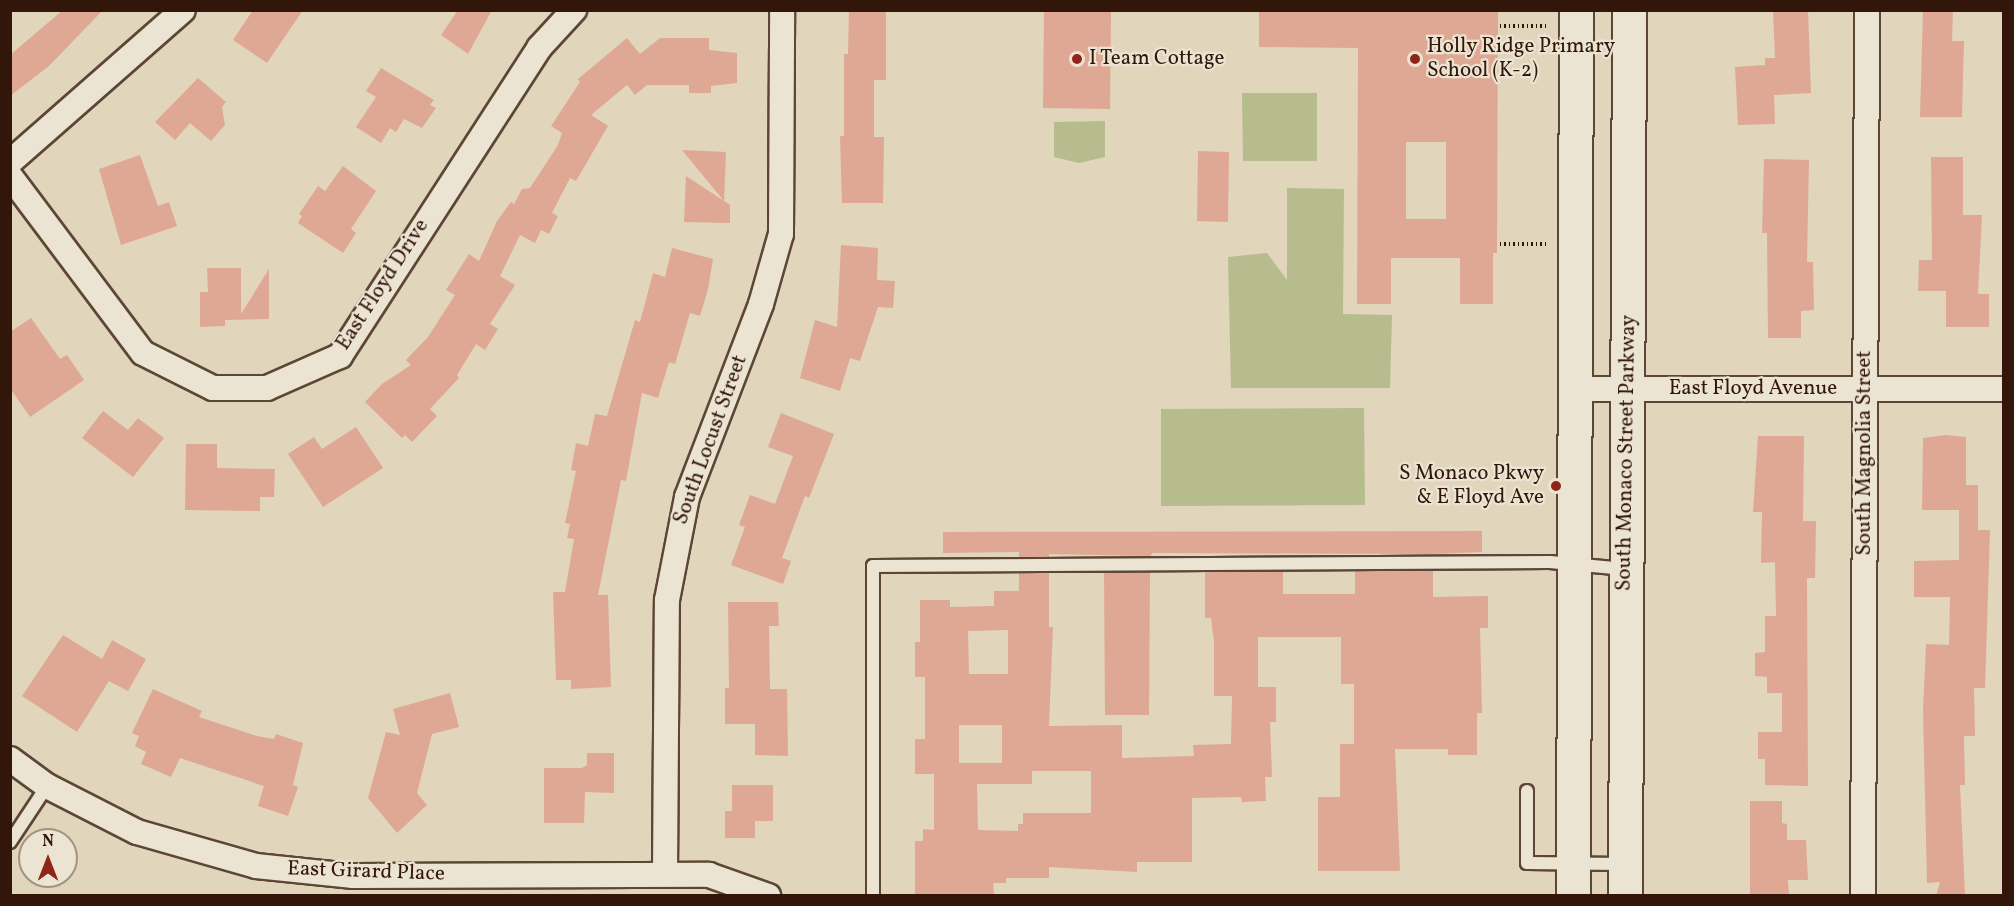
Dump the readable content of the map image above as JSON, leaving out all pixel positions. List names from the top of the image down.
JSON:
{
  "streets": {
    "main road": ["South Monaco Street Parkway"],
    "street": [
      "East Floyd Drive",
      "East Floyd Avenue",
      "South Locust Street",
      "South Magnolia Street",
      "East Girard Place"
    ]
  },
  "crossings": [
    ["East Floyd Avenue", "South Monaco Street Parkway"],
    ["East Floyd Avenue", "South Magnolia Street"],
    ["South Locust Street", "East Girard Place"]
  ],
  "places": ["I Team Cottage", "Holly Ridge Primary School (K-2)", "S Monaco Pkwy & E Floyd Ave"],
  "north": "top"
}
